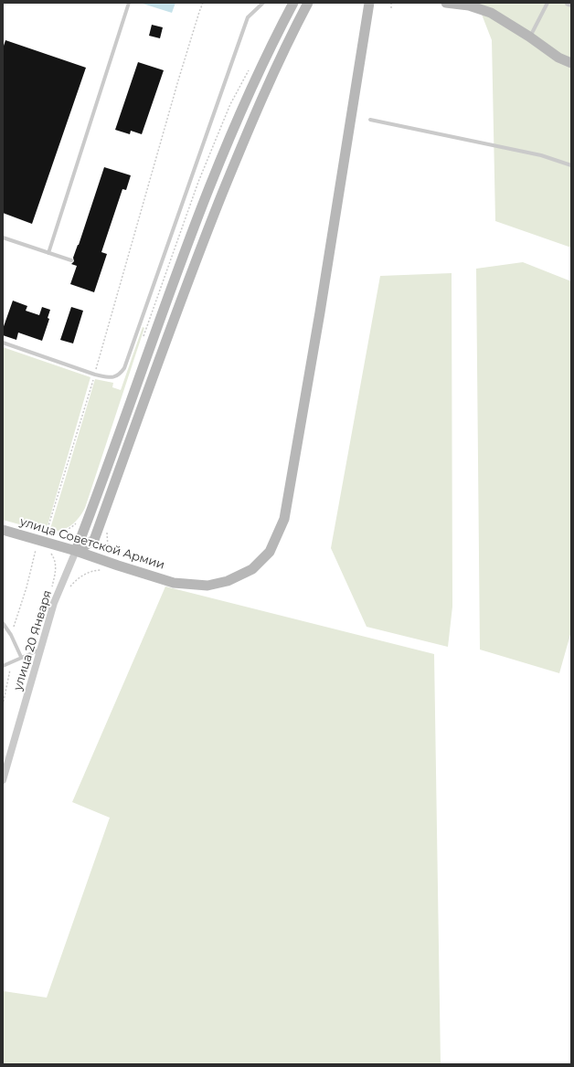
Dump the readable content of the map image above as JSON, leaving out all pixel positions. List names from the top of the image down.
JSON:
{
  "streets": {
    "main road": ["улица Советской Армии"],
    "street": ["улица 20 Января"]
  },
  "crossings": [
    ["улица Советской Армии", "улица 20 Января"]
  ]
}
